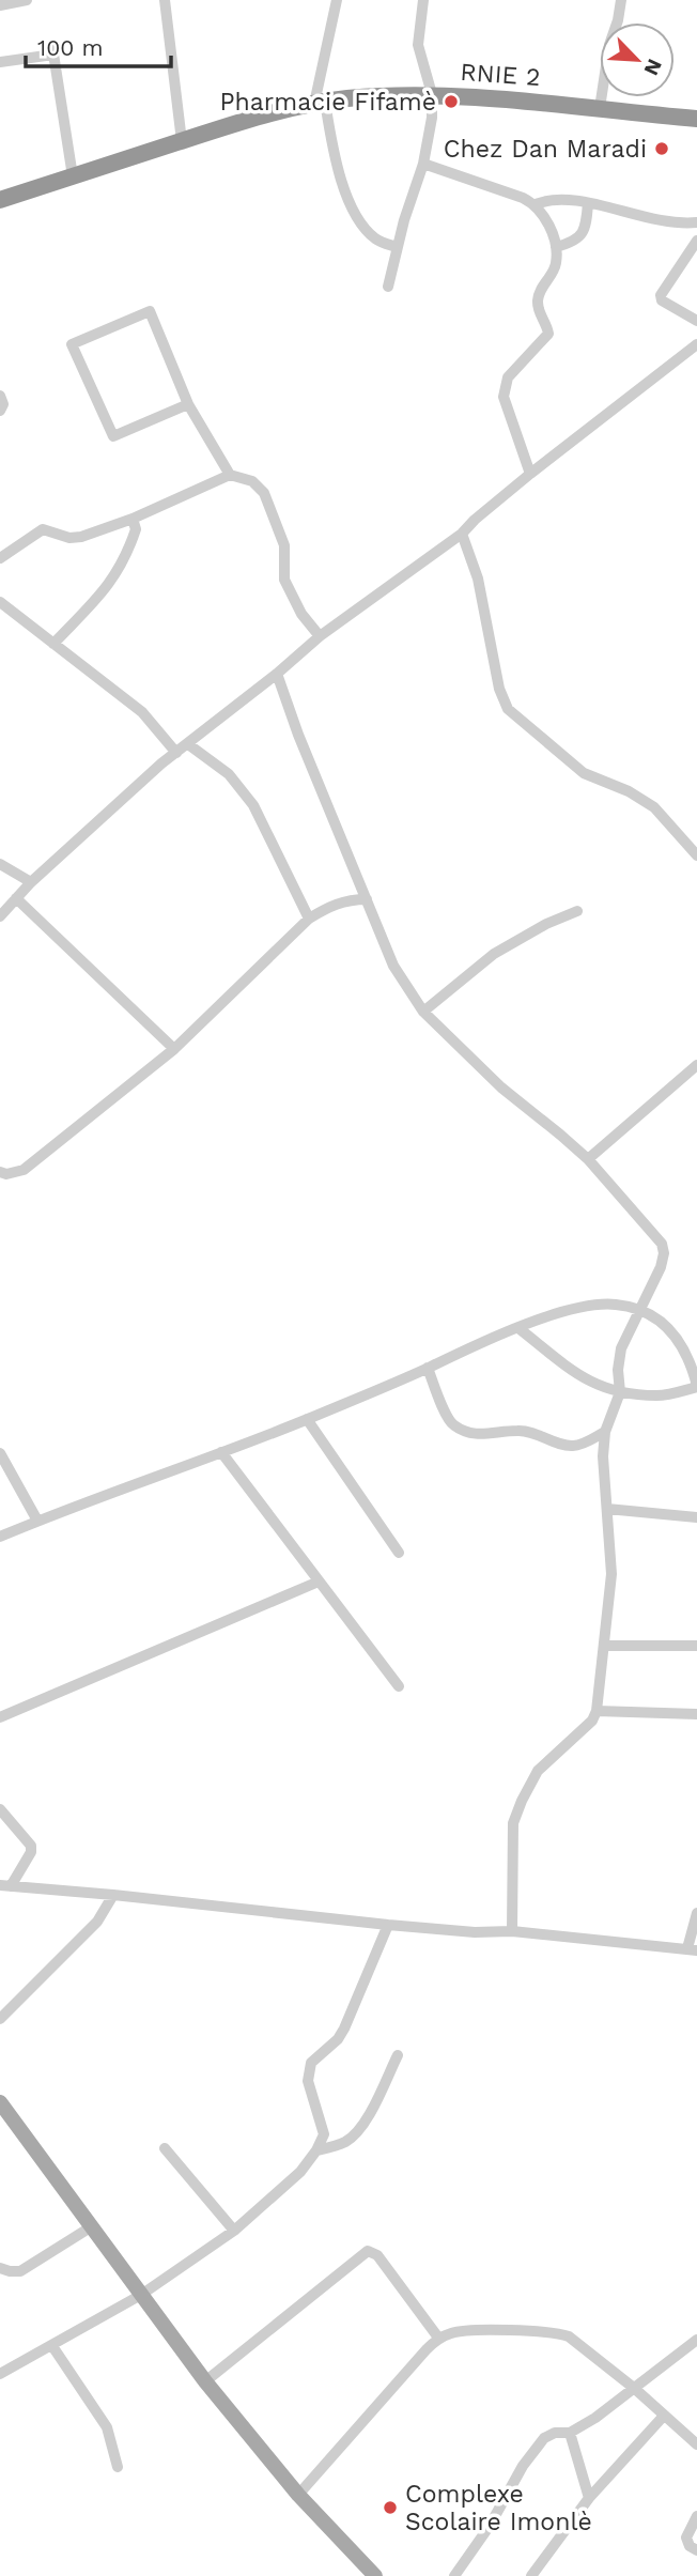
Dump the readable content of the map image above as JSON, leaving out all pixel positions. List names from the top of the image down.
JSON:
{
  "streets": {
    "highway": ["RNIE 2"]
  },
  "places": ["Pharmacie Fifamè", "Chez Dan Maradi", "Complexe Scolaire Imonlè"],
  "scale_bar": "100 m",
  "north": "bottom right"
}
